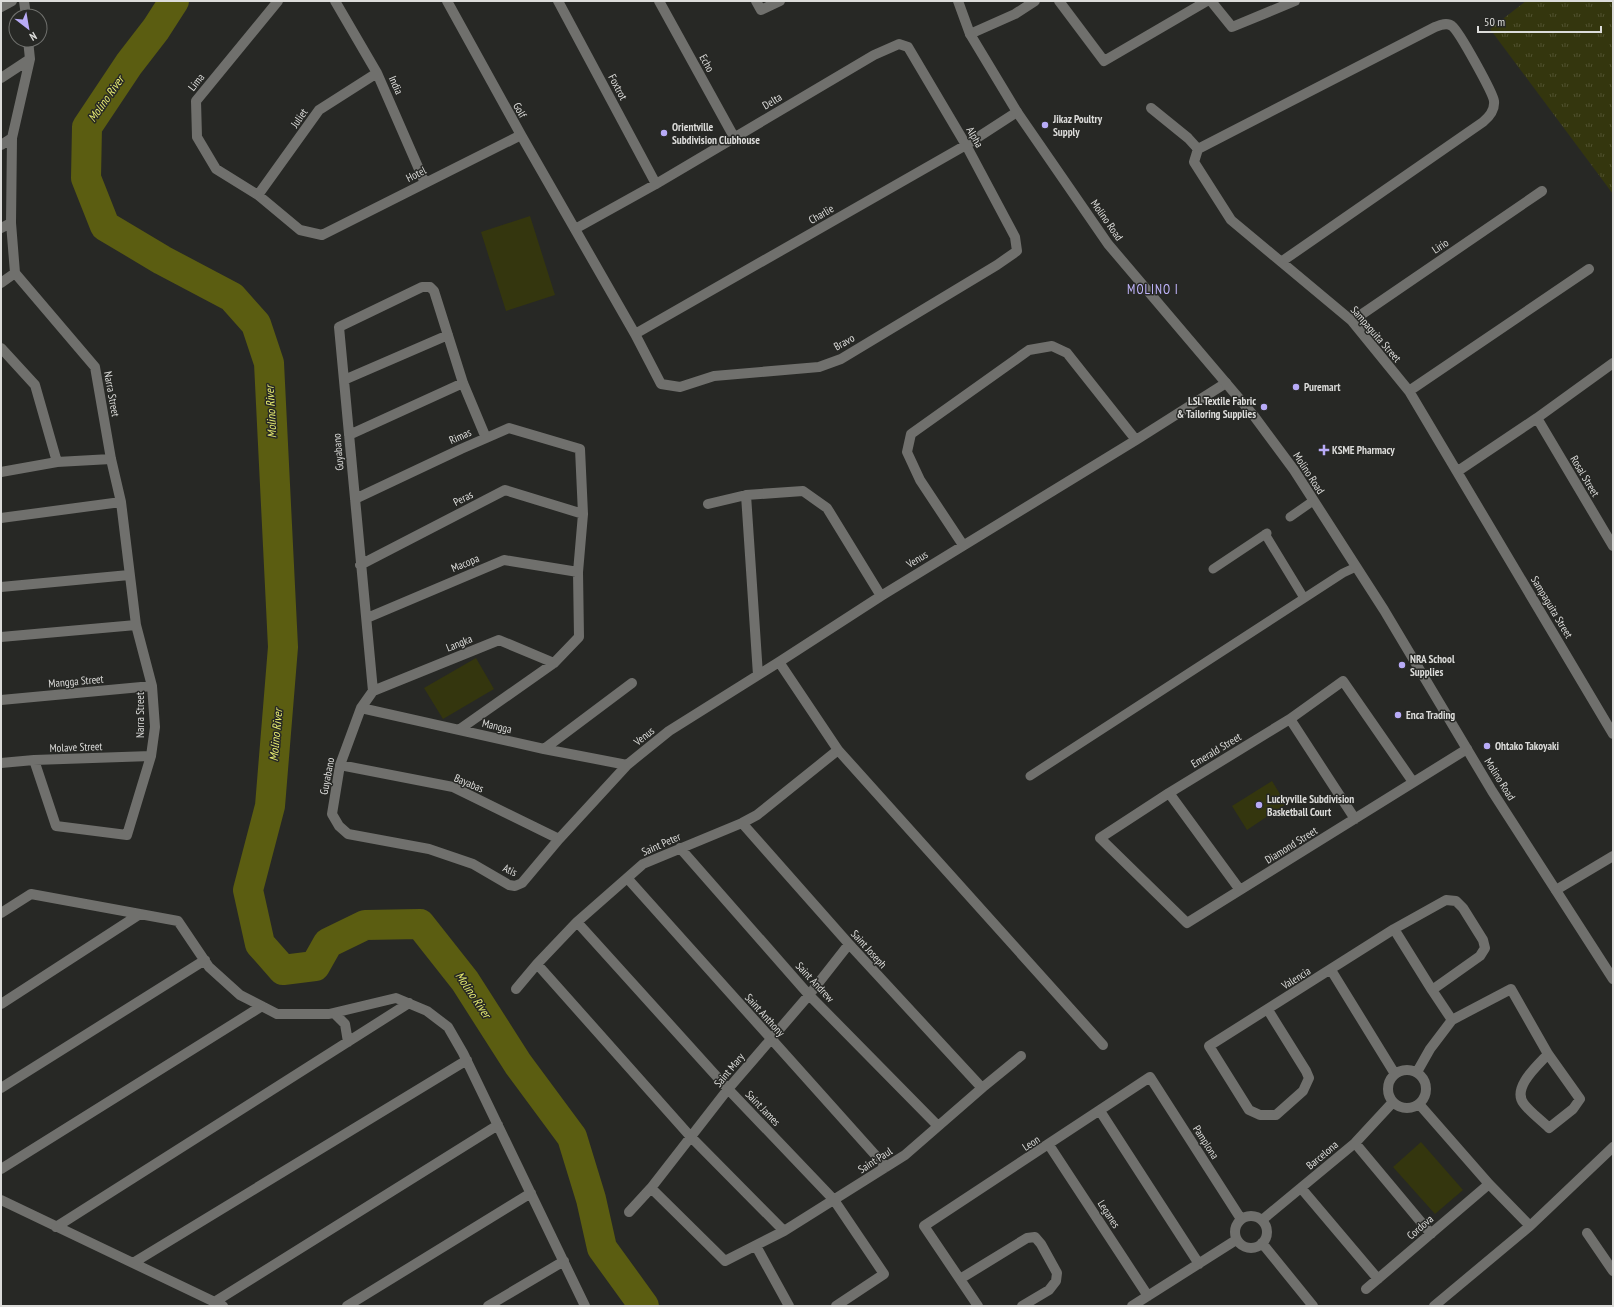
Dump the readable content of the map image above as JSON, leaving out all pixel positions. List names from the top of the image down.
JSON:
{
  "streets": {
    "street": [
      "Echo",
      "Lima",
      "India",
      "Foxtrot",
      "Delta",
      "Golf",
      "Juliet",
      "Alpha",
      "Hotel",
      "Charlie",
      "Molino Road",
      "Lirio",
      "Sampaguita Street",
      "Bravo",
      "Narra Street",
      "Rimas",
      "Guyabano",
      "Rosal Street",
      "Peras",
      "Venus",
      "Macopa",
      "Langka",
      "Mangga Street",
      "Mangga",
      "Molave Street",
      "Emerald Street",
      "Bayabas",
      "Saint Peter",
      "Diamond Street",
      "Atis",
      "Saint Joseph",
      "Valencia",
      "Saint Andrew",
      "Saint Anthony",
      "Saint Mary",
      "Saint James",
      "Pamplona",
      "Leon",
      "Barcelona",
      "Saint Paul",
      "Leganes",
      "Cordova"
    ]
  },
  "crossings": [
    ["Echo", "Delta"],
    ["Lima", "Juliet"],
    ["Lima", "Hotel"],
    ["India", "Juliet"],
    ["India", "Hotel"],
    ["Foxtrot", "Delta"],
    ["Delta", "Golf"],
    ["Delta", "Alpha"],
    ["Golf", "Hotel"],
    ["Golf", "Charlie"],
    ["Golf", "Bravo"],
    ["Alpha", "Charlie"],
    ["Alpha", "Bravo"],
    ["Charlie", "Molino Road"],
    ["Molino Road", "Venus"],
    ["Molino Road", "Diamond Street"],
    ["Lirio", "Sampaguita Street"],
    ["Narra Street", "Mangga Street"],
    ["Narra Street", "Molave Street"],
    ["Rimas", "Guyabano"],
    ["Rimas", "Peras"],
    ["Guyabano", "Peras"],
    ["Guyabano", "Macopa"],
    ["Guyabano", "Langka"],
    ["Guyabano", "Mangga"],
    ["Guyabano", "Bayabas"],
    ["Guyabano", "Atis"],
    ["Venus", "Mangga"],
    ["Venus", "Atis"],
    ["Mangga", "Atis"],
    ["Emerald Street", "Diamond Street"],
    ["Bayabas", "Atis"],
    ["Saint Peter", "Saint Joseph"],
    ["Saint Peter", "Saint Andrew"],
    ["Saint Peter", "Saint Anthony"],
    ["Saint Peter", "Saint James"],
    ["Saint Joseph", "Saint Mary"],
    ["Saint Joseph", "Saint Paul"],
    ["Saint Andrew", "Saint Mary"],
    ["Saint Andrew", "Saint Paul"],
    ["Saint Anthony", "Saint Mary"],
    ["Saint Anthony", "Saint Paul"],
    ["Saint Mary", "Saint James"],
    ["Saint Mary", "Saint Paul"],
    ["Saint James", "Saint Paul"],
    ["Pamplona", "Leon"],
    ["Pamplona", "Barcelona"],
    ["Leon", "Leganes"]
  ],
  "districts": ["MOLINO I"],
  "water": ["Molino River"],
  "places": {
    "other": [
      "Jikaz Poultry Supply",
      "Orientville Subdivision Clubhouse",
      "Puremart",
      "LSL Textile Fabric & Tailoring Supplies",
      "NRA School Supplies",
      "Enca Trading",
      "Ohtako Takoyaki",
      "Luckyville Subdivision Basketball Court"
    ],
    "health": ["KSME Pharmacy"]
  },
  "scale_bar": "50 m",
  "north": "bottom right"
}
